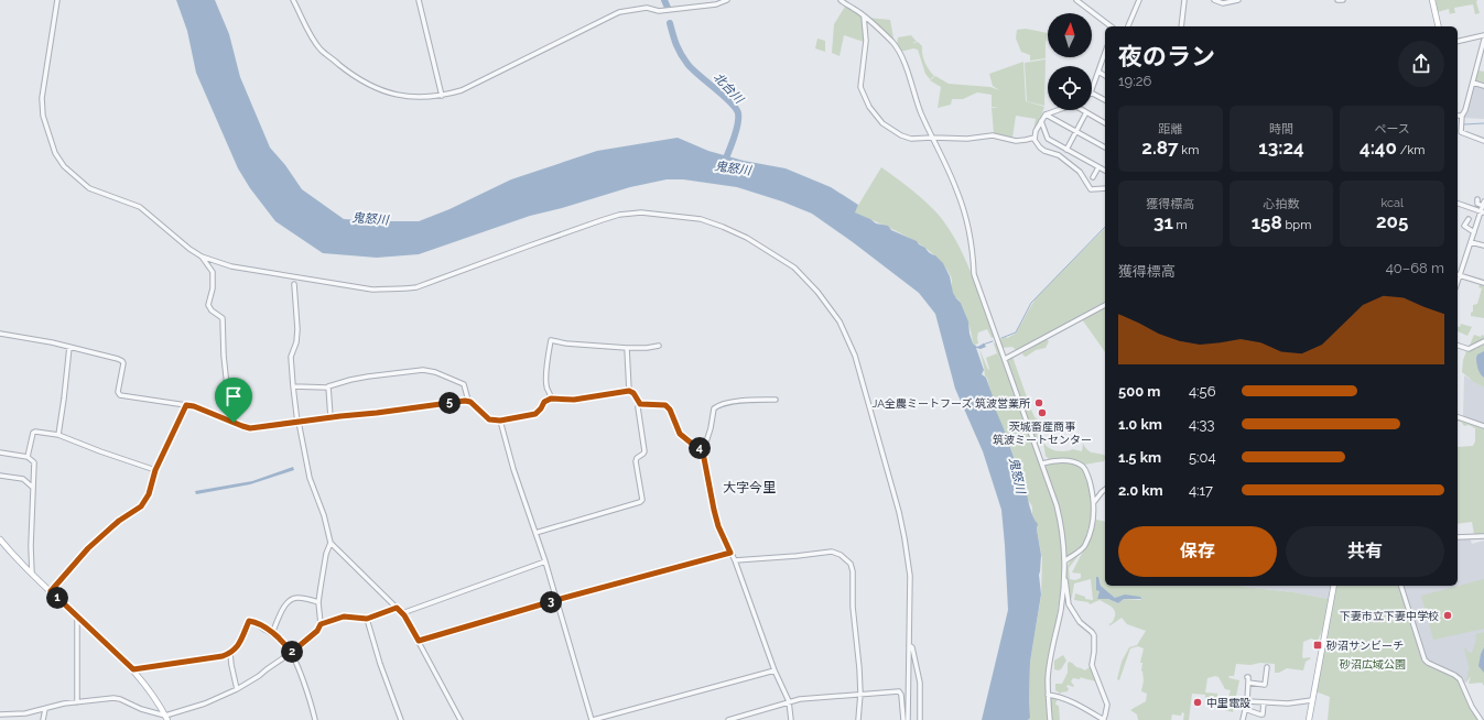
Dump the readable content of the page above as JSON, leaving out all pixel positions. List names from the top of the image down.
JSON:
{
  "districts": ["大字今里"],
  "water": ["北台川", "鬼怒川"],
  "parks": ["砂沼広域公園"],
  "places": {
    "other": [
      "JA全農ミートフーズ 筑波営業所",
      "茨城畜産商事 筑波ミートセンター",
      "下妻市立下妻中学校",
      "中里電設"
    ],
    "transit": ["砂沼サンビーチ"]
  },
  "north": "top",
  "page": {
    "heading": ["夜のラン", "19:26"],
    "stats": [
      ["距離", "2.87 km"],
      ["時間", "13:24"],
      ["ペース", "4:40 /km"],
      ["獲得標高", "31 m"],
      ["心拍数", "158 bpm"],
      ["kcal", "205"]
    ],
    "chart": ["獲得標高", "40–68 m"],
    "list": [
      {
        "name": "500 m",
        "note": "4:56"
      },
      {
        "name": "1.0 km",
        "note": "4:33"
      },
      {
        "name": "1.5 km",
        "note": "5:04"
      },
      {
        "name": "2.0 km",
        "note": "4:17"
      }
    ],
    "pins": [
      "5",
      "4",
      "1",
      "3",
      "2"
    ],
    "buttons": ["保存", "共有"]
  }
}
